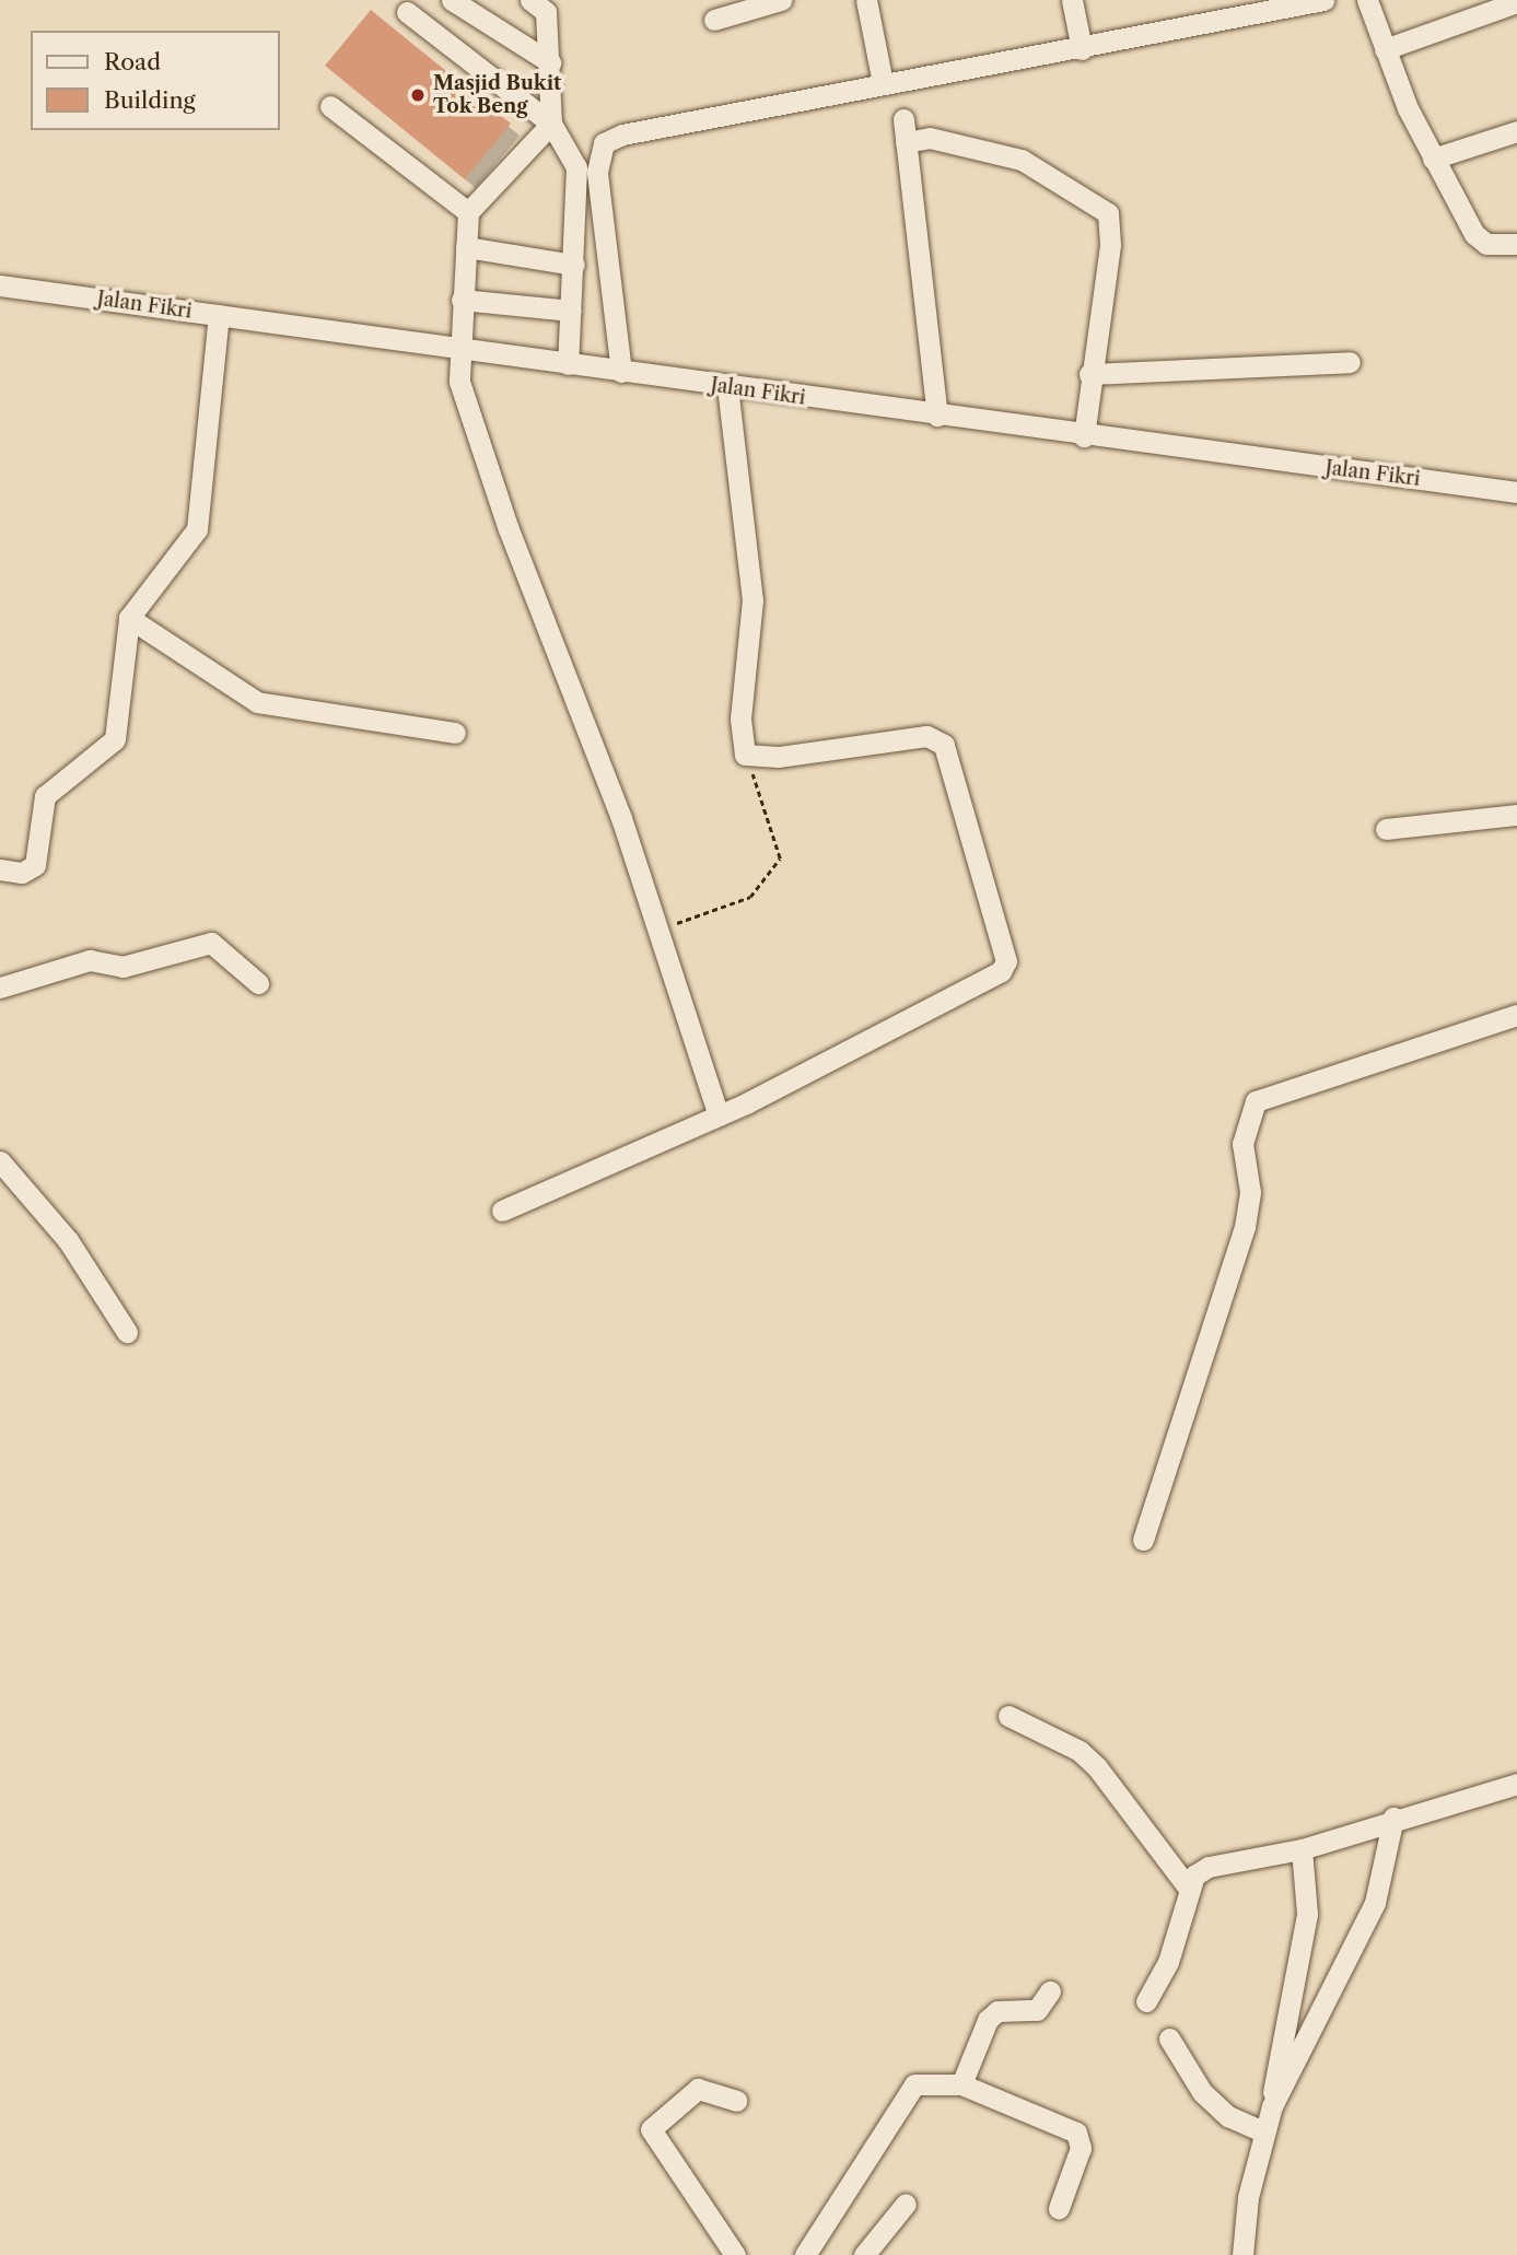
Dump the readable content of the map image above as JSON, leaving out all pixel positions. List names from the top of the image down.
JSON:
{
  "streets": {
    "street": ["Jalan Fikri"]
  },
  "places": ["Masjid Bukit Tok Beng"],
  "legend": ["Road", "Building"]
}
